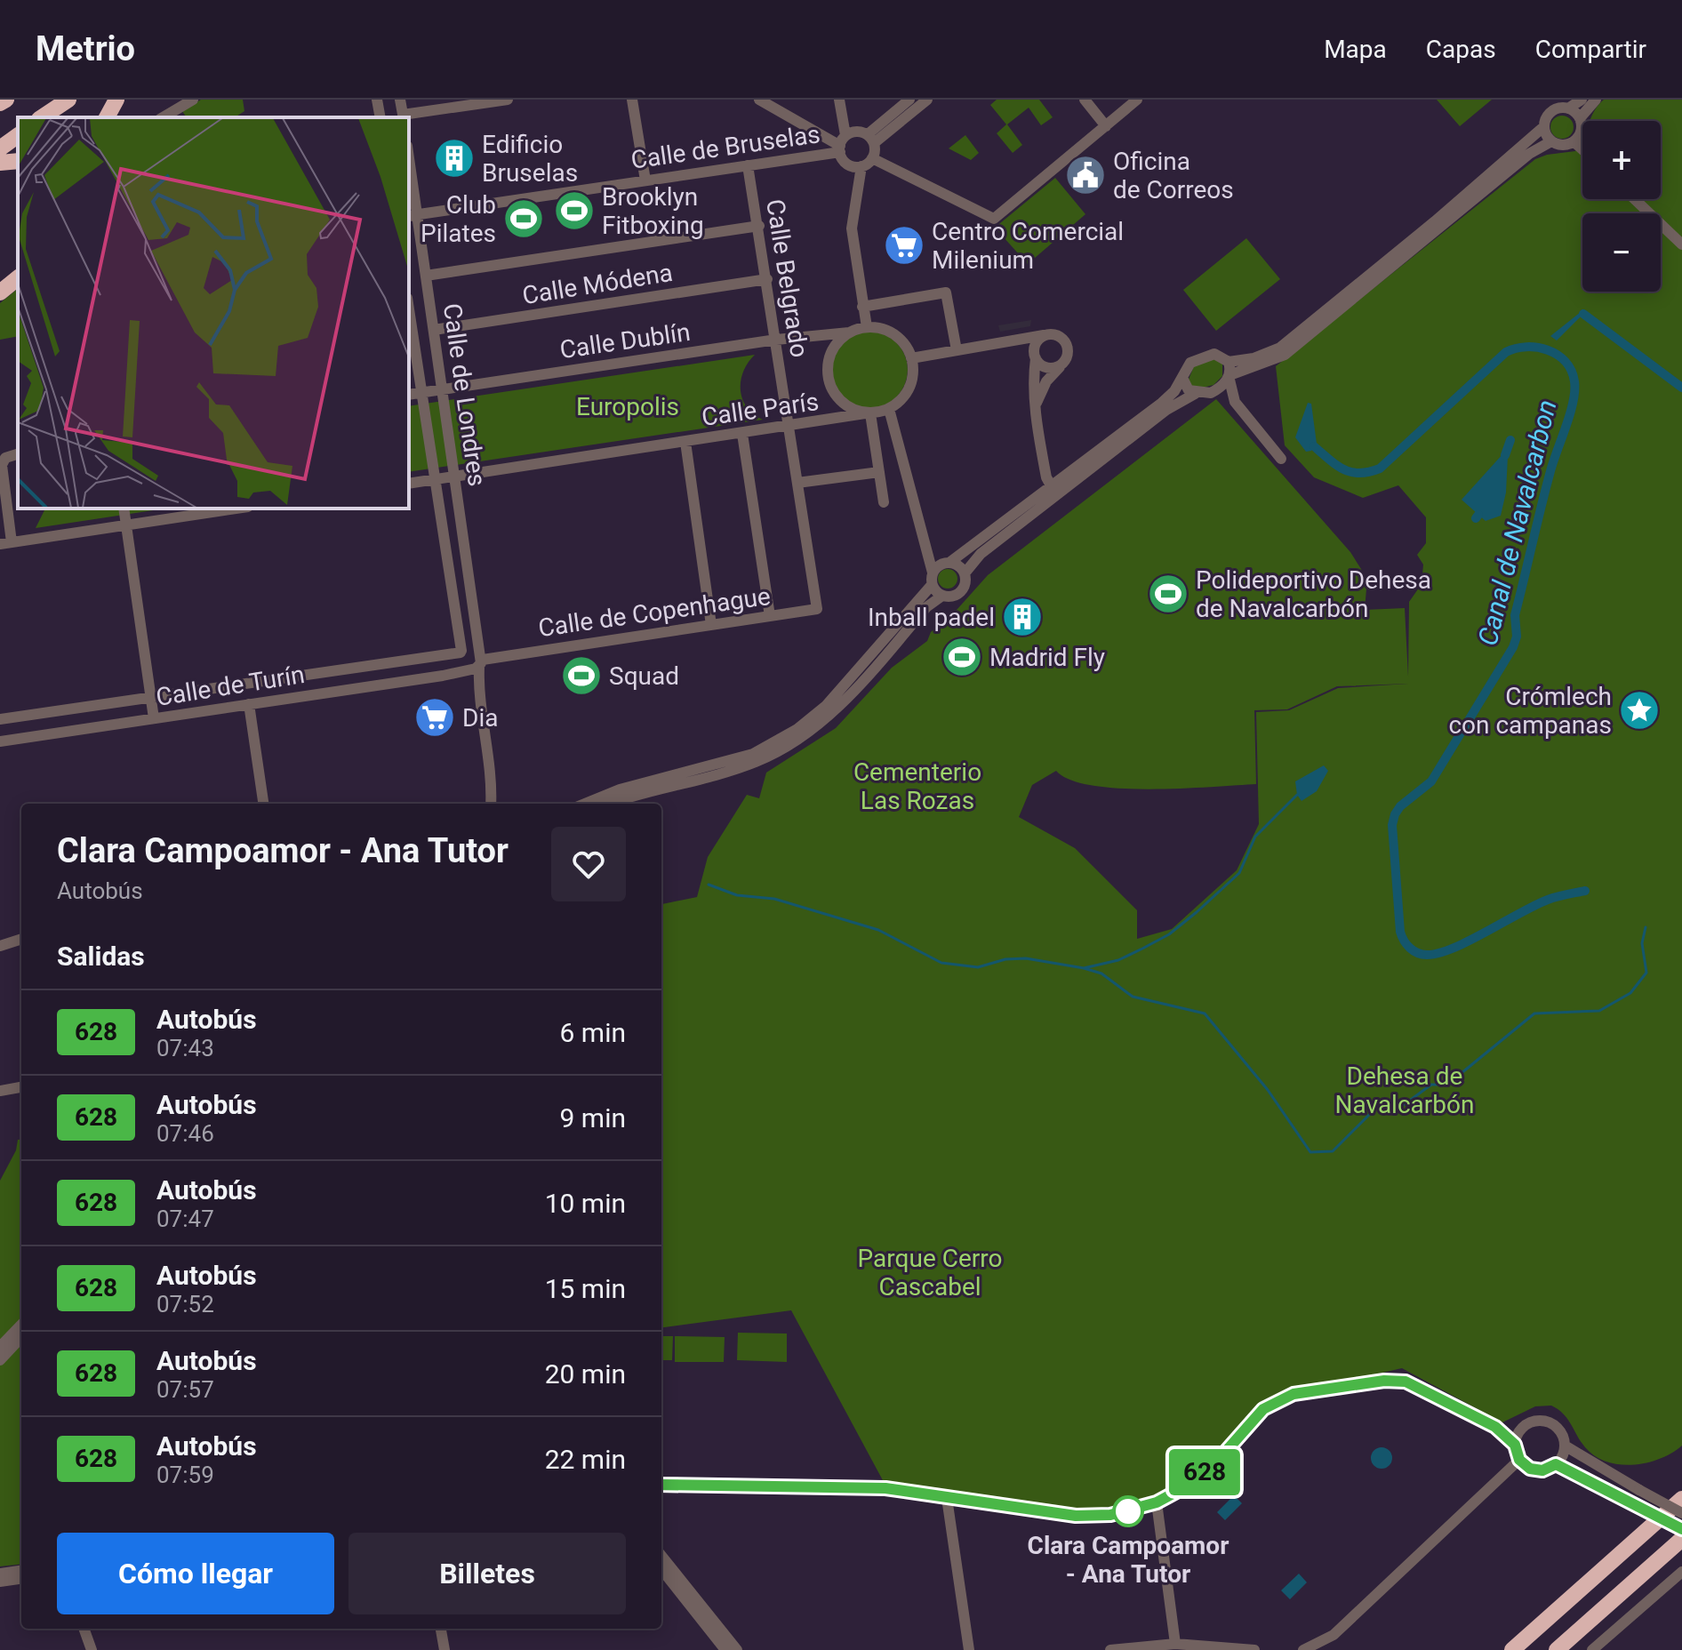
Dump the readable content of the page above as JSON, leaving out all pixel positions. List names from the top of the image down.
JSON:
{
  "streets": {
    "street": [
      "Calle de Bruselas",
      "Calle Belgrado",
      "Calle Módena",
      "Calle Dublín",
      "Calle de Londres",
      "Calle París",
      "Calle de Copenhague",
      "Calle de Turín"
    ]
  },
  "crossings": [
    ["Calle de Bruselas", "Calle Belgrado"],
    ["Calle de Bruselas", "Calle de Londres"],
    ["Calle Belgrado", "Calle Módena"],
    ["Calle Belgrado", "Calle Dublín"],
    ["Calle Belgrado", "Calle París"],
    ["Calle Belgrado", "Calle de Copenhague"],
    ["Calle Módena", "Calle de Londres"],
    ["Calle Dublín", "Calle de Londres"],
    ["Calle Dublín", "Calle París"],
    ["Calle de Londres", "Calle París"],
    ["Calle de Londres", "Calle de Copenhague"],
    ["Calle de Londres", "Calle de Turín"],
    ["Calle de Copenhague", "Calle de Turín"]
  ],
  "water": ["Canal de Navalcarbon"],
  "parks": [
    "Europolis",
    "Cementerio Las Rozas",
    "Dehesa de Navalcarbón",
    "Parque Cerro Cascabel"
  ],
  "places": {
    "building": ["Edificio Bruselas", "Inball padel"],
    "public building": ["Oficina de Correos"],
    "sports": [
      "Brooklyn Fitboxing",
      "Club Pilates",
      "Polideportivo Dehesa de Navalcarbón",
      "Madrid Fly",
      "Squad"
    ],
    "supermarket": ["Centro Comercial Milenium", "Dia"],
    "place": ["Crómlech con campanas"],
    "other": ["Clara Campoamor - Ana Tutor"]
  },
  "lines": ["bus line 628"],
  "page": {
    "header": "Metrio",
    "nav": ["Mapa", "Capas", "Compartir"],
    "on_map": "628",
    "map_buttons": ["+", "−"],
    "heading": [
      ["Clara Campoamor - Ana Tutor", "Autobús"],
      "Salidas"
    ],
    "list": [
      {
        "mark": "628",
        "name": "Autobús",
        "note": "07:43",
        "value": "6 min"
      },
      {
        "mark": "628",
        "name": "Autobús",
        "note": "07:46",
        "value": "9 min"
      },
      {
        "mark": "628",
        "name": "Autobús",
        "note": "07:47",
        "value": "10 min"
      },
      {
        "mark": "628",
        "name": "Autobús",
        "note": "07:52",
        "value": "15 min"
      },
      {
        "mark": "628",
        "name": "Autobús",
        "note": "07:57",
        "value": "20 min"
      },
      {
        "mark": "628",
        "name": "Autobús",
        "note": "07:59",
        "value": "22 min"
      }
    ],
    "buttons": ["Cómo llegar", "Billetes"]
  }
}
